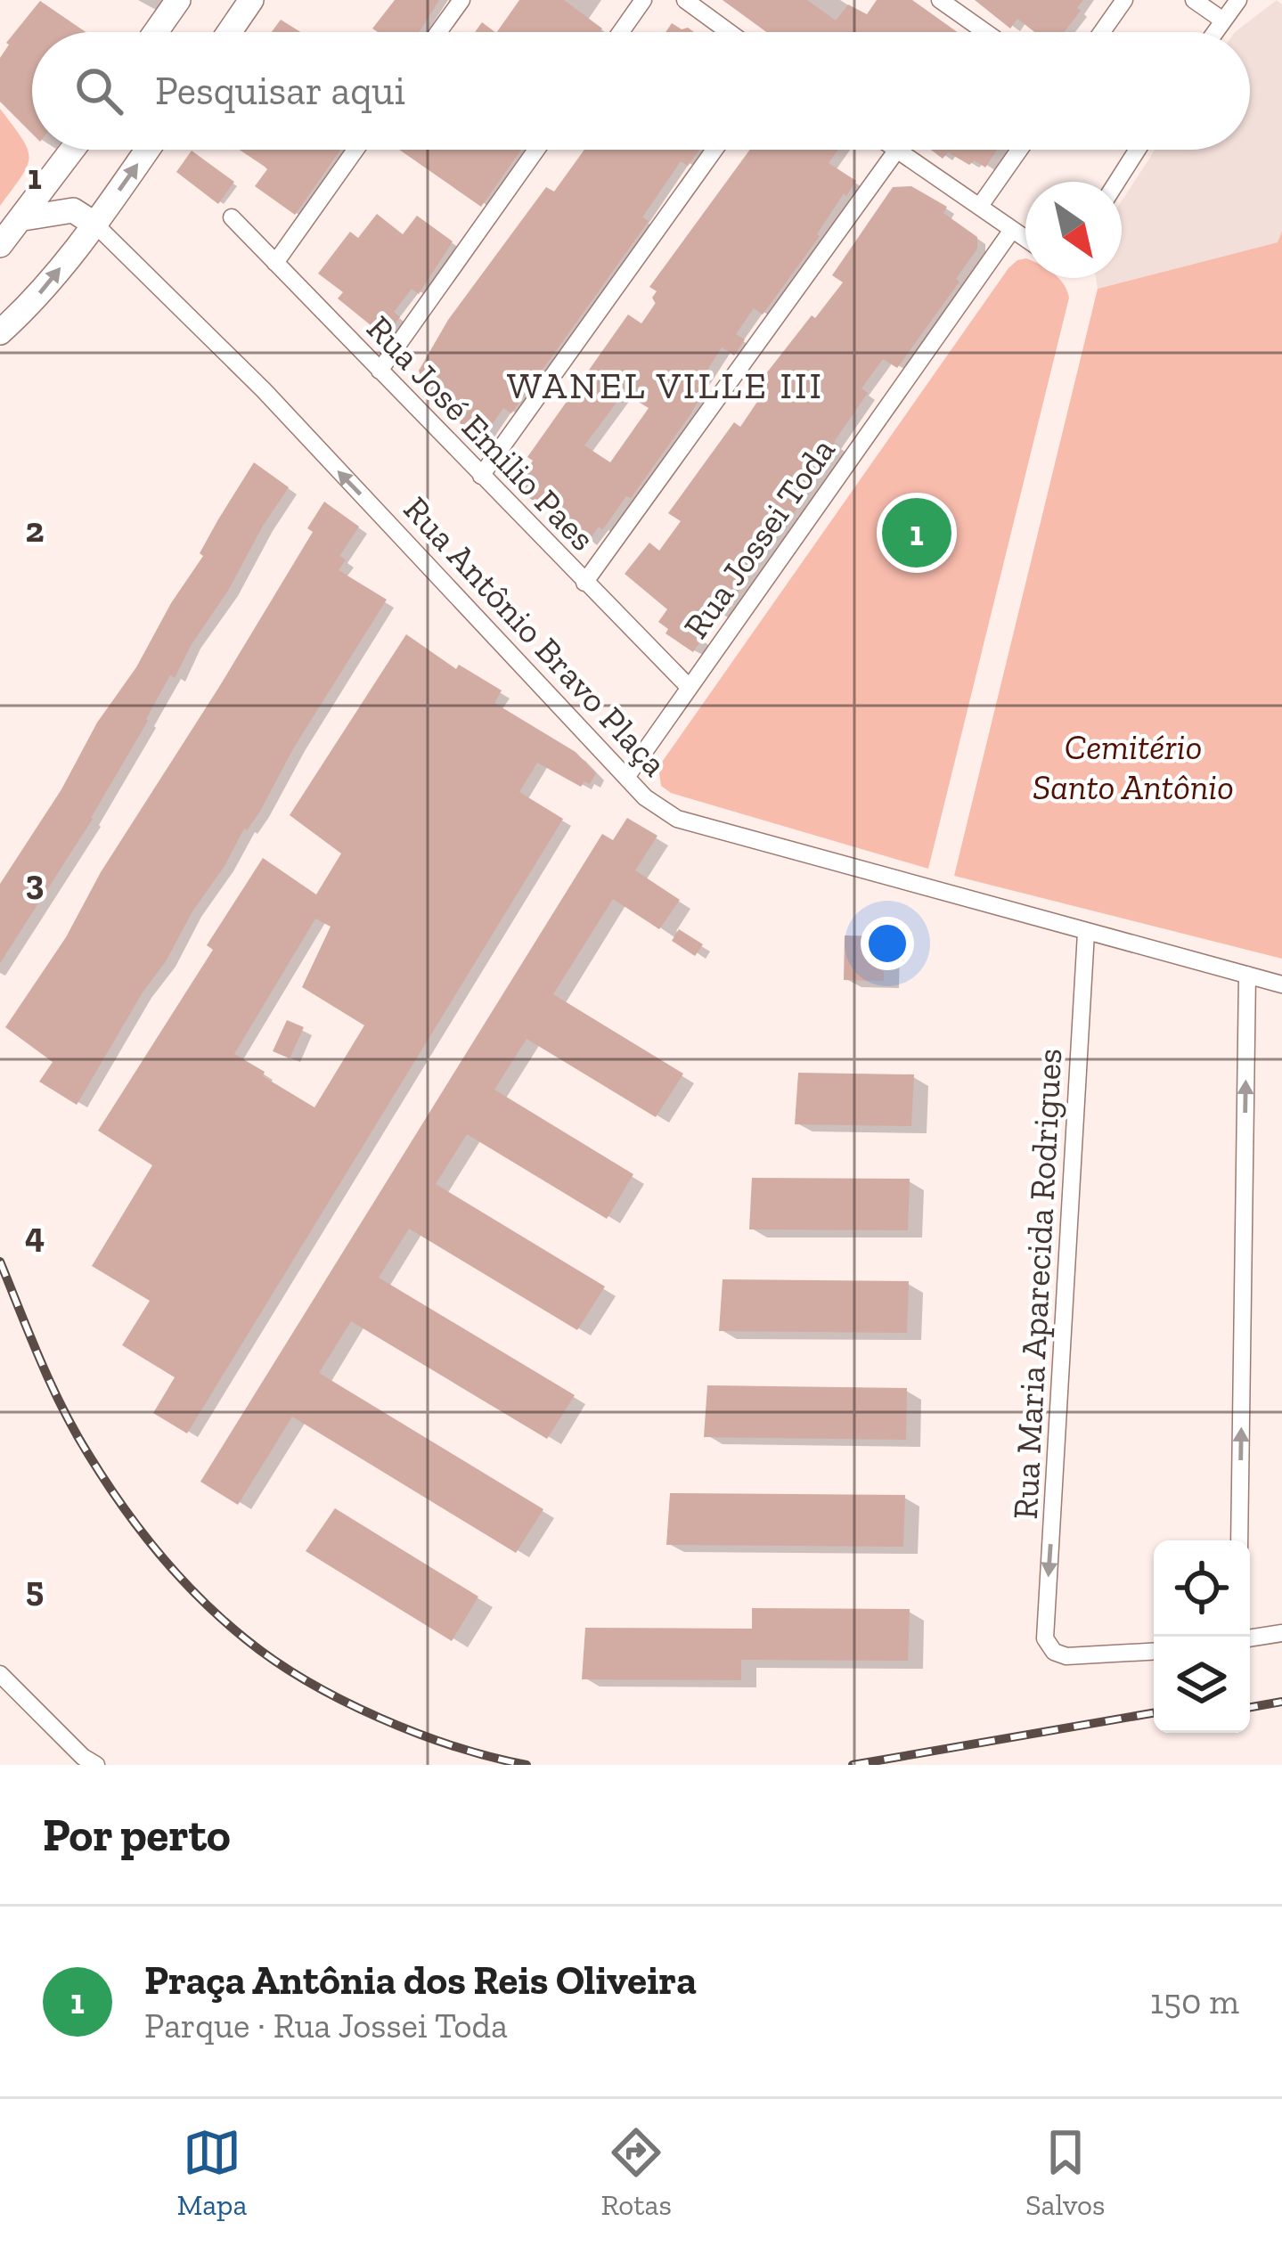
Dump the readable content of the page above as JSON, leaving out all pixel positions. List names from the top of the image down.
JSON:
{
  "streets": {
    "street": [
      "Rua José Emilio Paes",
      "Rua Jossei Toda",
      "Rua Antônio Bravo Plaça",
      "Rua Maria Aparecida Rodrigues"
    ]
  },
  "crossings": [
    ["Rua José Emilio Paes", "Rua Jossei Toda"],
    ["Rua Jossei Toda", "Rua Antônio Bravo Plaça"],
    ["Rua Antônio Bravo Plaça", "Rua Maria Aparecida Rodrigues"]
  ],
  "one_way": ["Rua Antônio Bravo Plaça", "Rua Maria Aparecida Rodrigues"],
  "districts": ["WANEL VILLE III"],
  "parks": ["Cemitério Santo Antônio"],
  "north": "bottom right",
  "page": {
    "search": "Pesquisar aqui",
    "pins": "1",
    "heading": "Por perto",
    "list": [
      {
        "mark": "1",
        "name": "Praça Antônia dos Reis Oliveira",
        "note": "Parque · Rua Jossei Toda",
        "value": "150 m"
      }
    ],
    "nav": ["Mapa", "Rotas", "Salvos"]
  },
  "grid": {
    "rows": [
      "1",
      "2",
      "3",
      "4",
      "5"
    ]
  }
}
